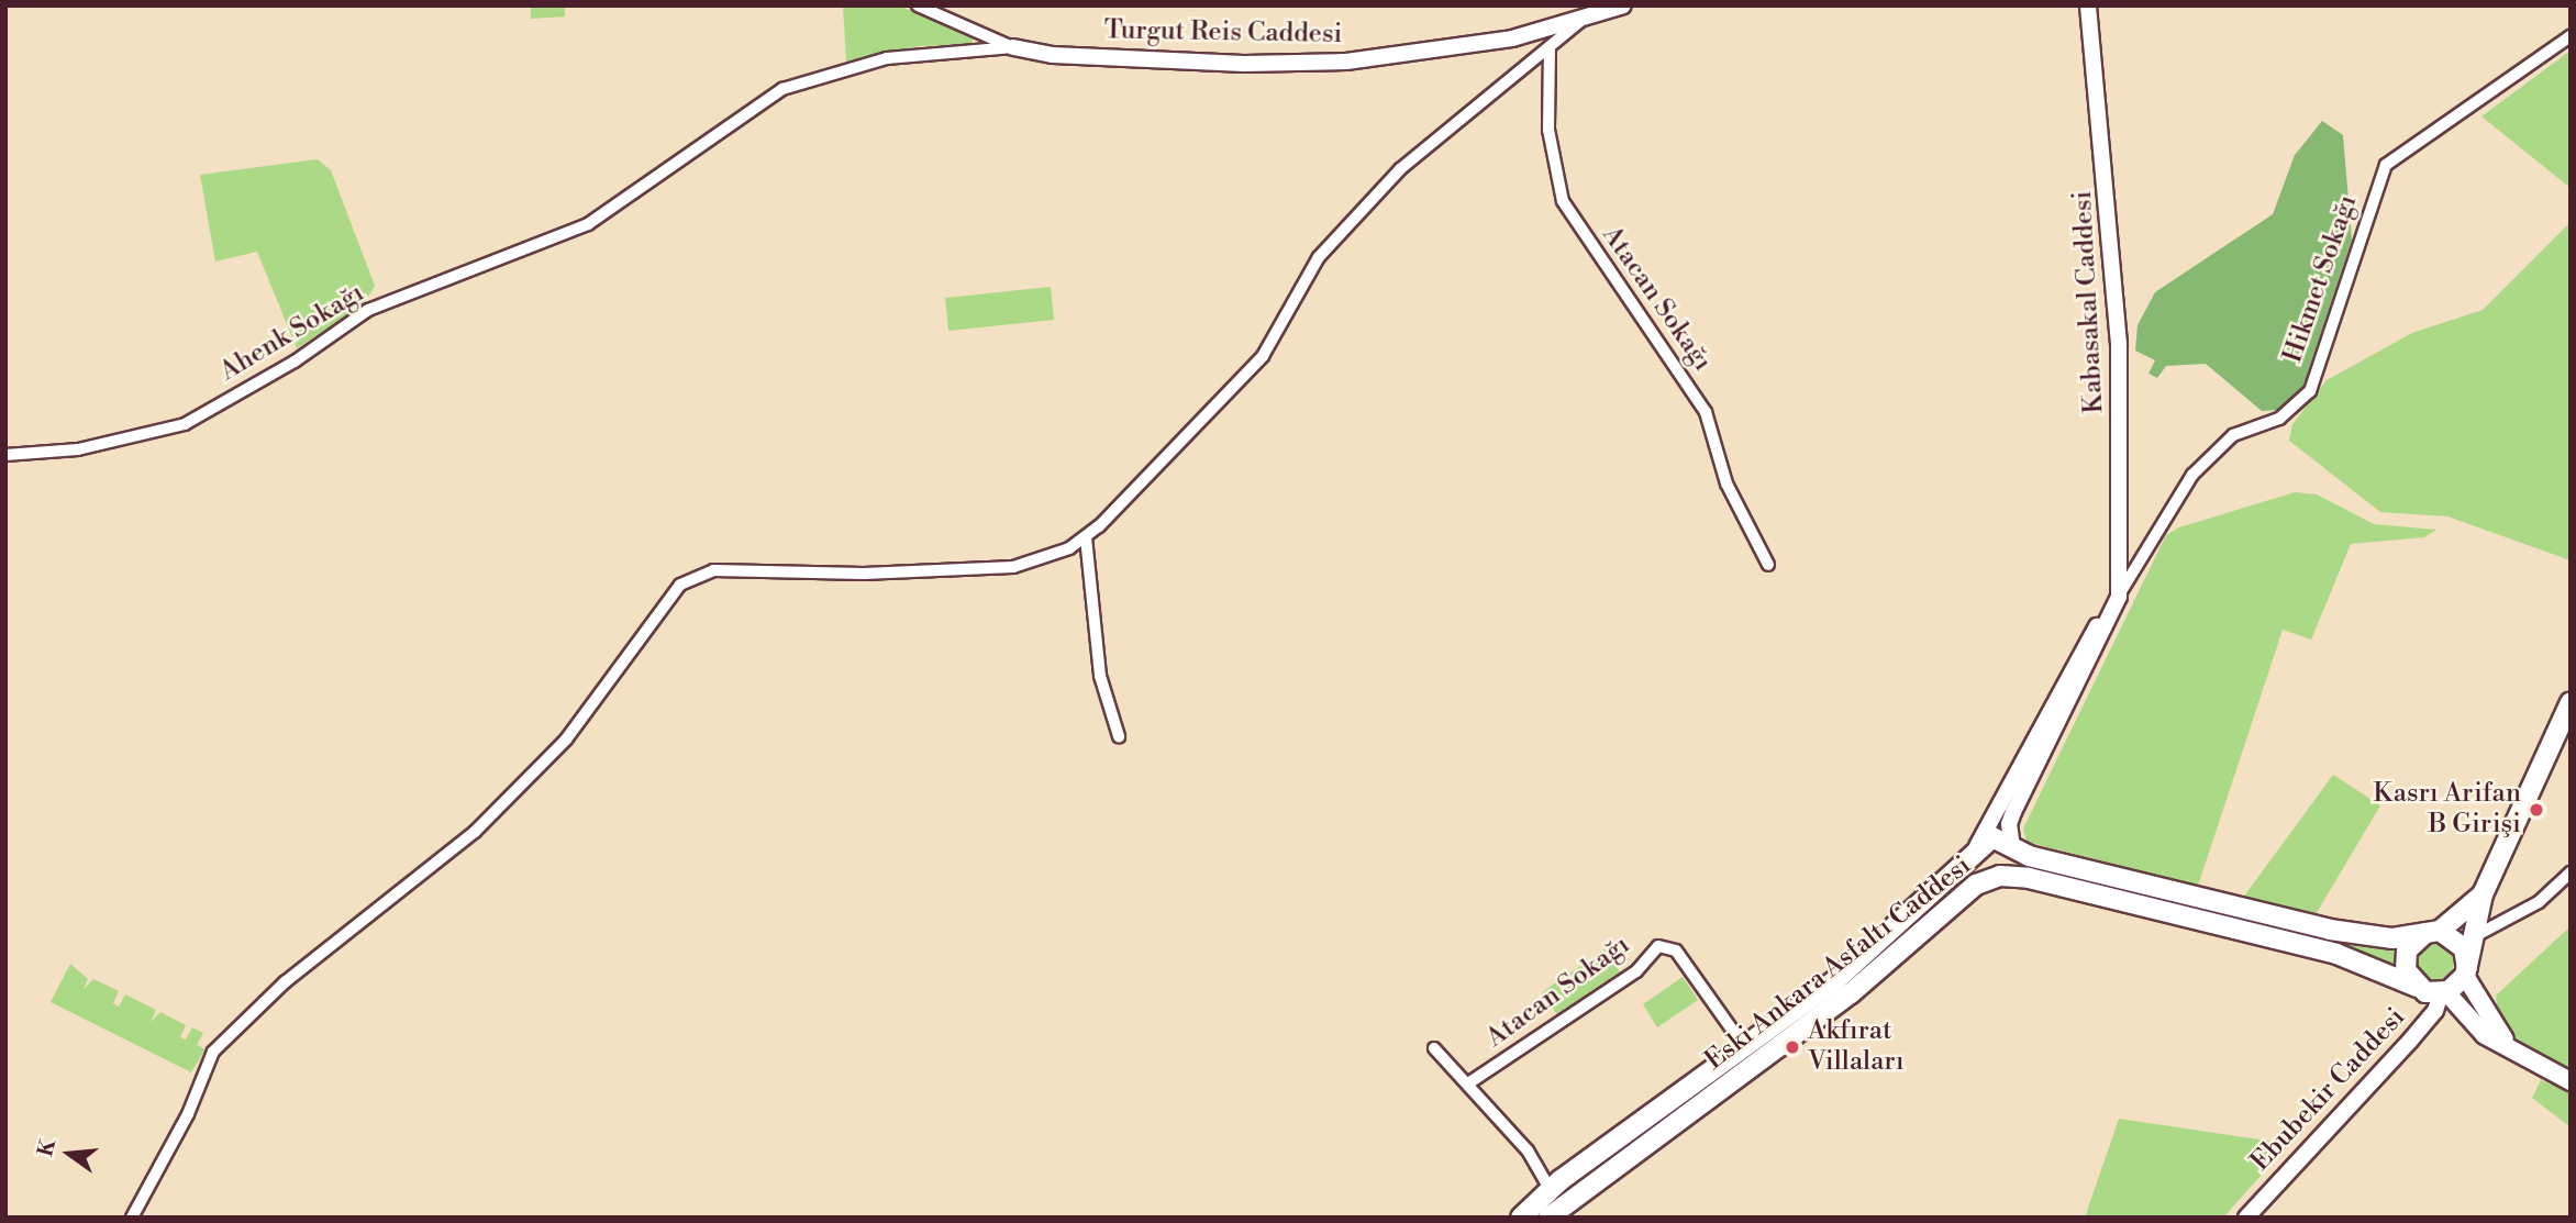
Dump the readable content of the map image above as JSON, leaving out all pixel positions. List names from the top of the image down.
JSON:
{
  "streets": {
    "main road": ["Eski Ankara Asfaltı Caddesi"],
    "street": [
      "Turgut Reis Caddesi",
      "Hikmet Sokağı",
      "Atacan Sokağı",
      "Kabasakal Caddesi",
      "Ahenk Sokağı",
      "Ebubekir Caddesi"
    ]
  },
  "crossings": [
    ["Turgut Reis Caddesi", "Ahenk Sokağı"],
    ["Hikmet Sokağı", "Kabasakal Caddesi"],
    ["Hikmet Sokağı", "Eski Ankara Asfaltı Caddesi"],
    ["Atacan Sokağı", "Eski Ankara Asfaltı Caddesi"],
    ["Eski Ankara Asfaltı Caddesi", "Ebubekir Caddesi"]
  ],
  "places": ["Kasrı Arifan B Girişi", "Akfırat Villaları"],
  "north": "left"
}
